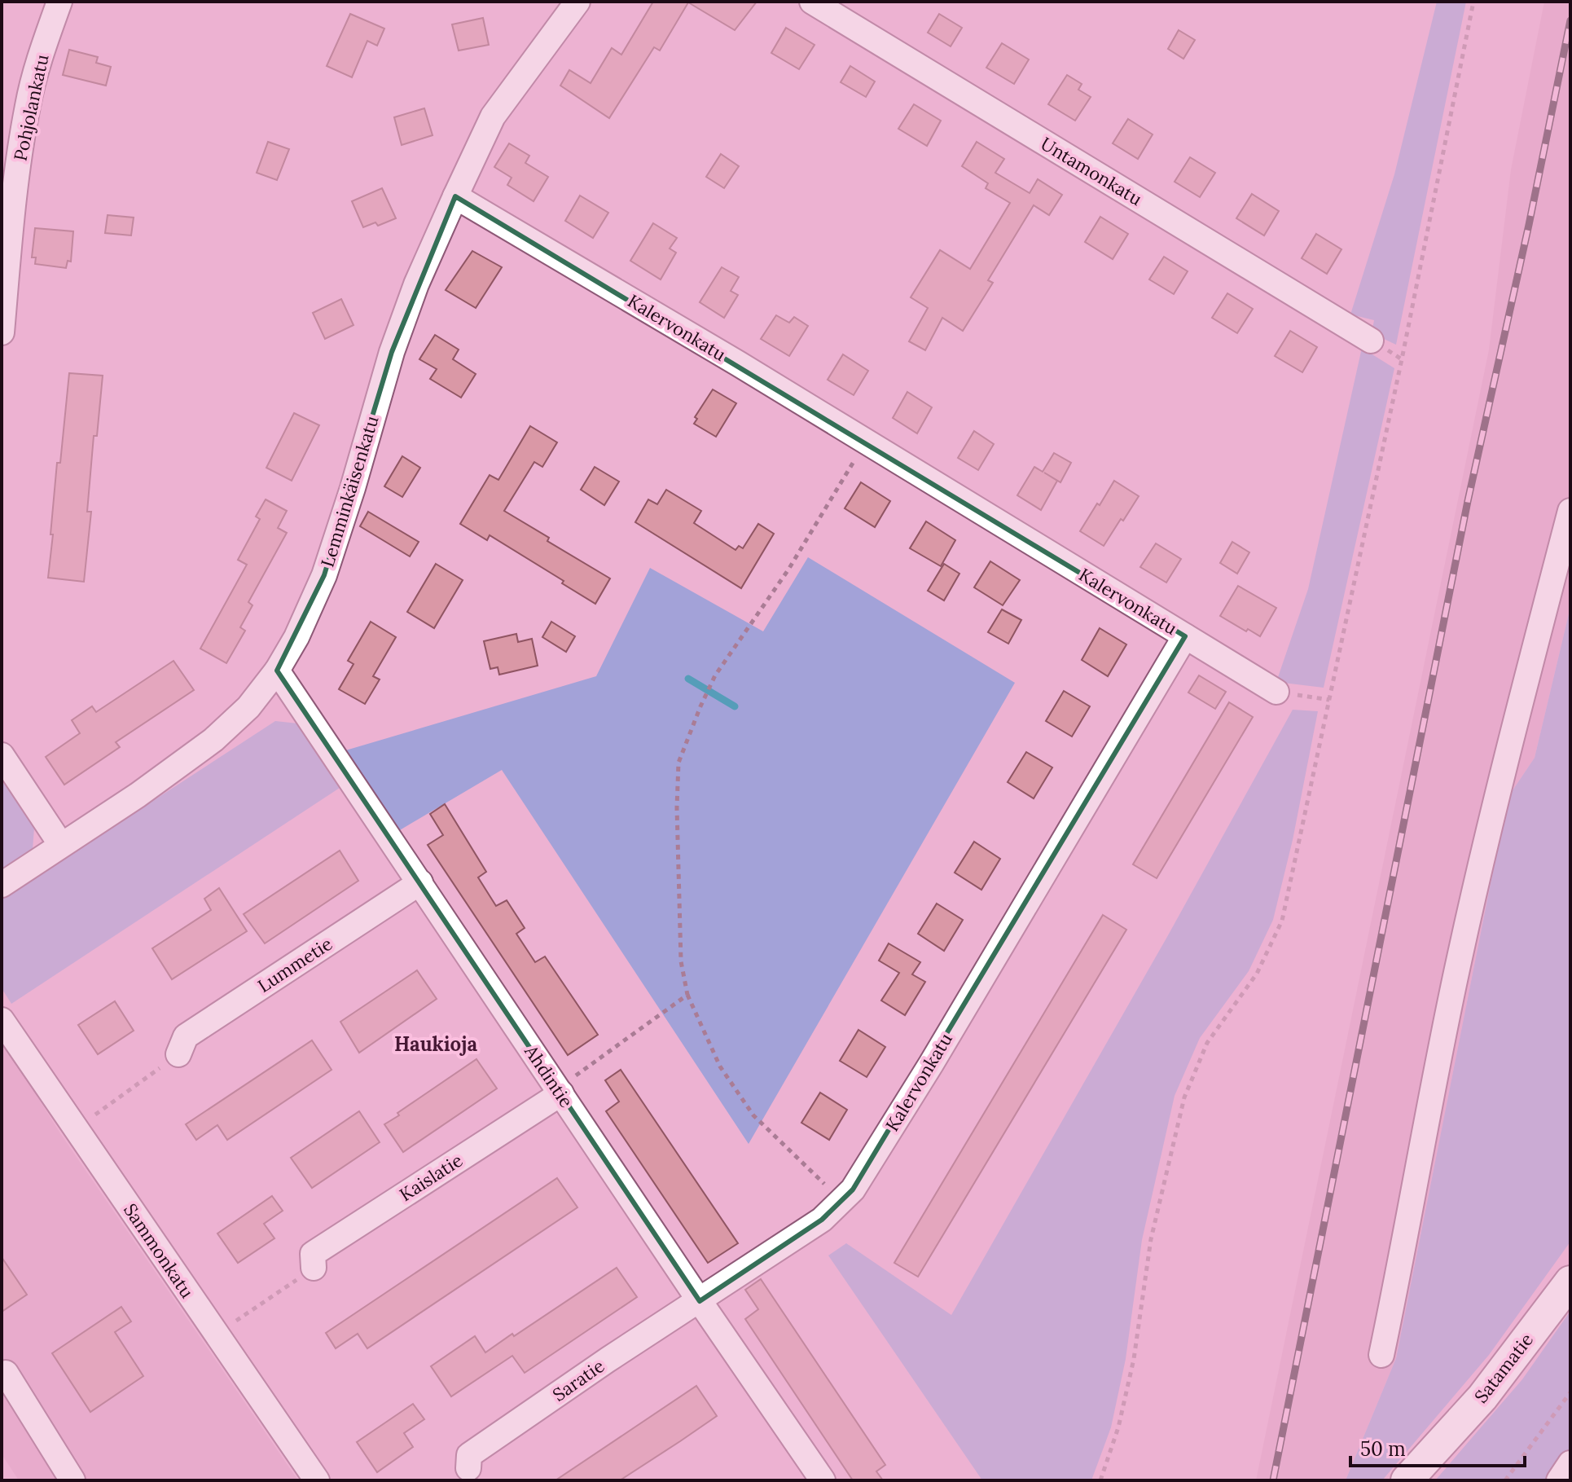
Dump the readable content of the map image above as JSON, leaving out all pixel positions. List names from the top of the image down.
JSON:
{
  "streets": {
    "main road": ["Satamatie"],
    "street": [
      "Pohjolankatu",
      "Untamonkatu",
      "Kalervonkatu",
      "Lemminkäisenkatu",
      "Lummetie",
      "Ahdintie",
      "Kaislatie",
      "Sammonkatu",
      "Saratie"
    ]
  },
  "crossings": [
    ["Kalervonkatu", "Lemminkäisenkatu"],
    ["Kalervonkatu", "Ahdintie"],
    ["Kalervonkatu", "Saratie"],
    ["Lemminkäisenkatu", "Ahdintie"],
    ["Lummetie", "Ahdintie"],
    ["Ahdintie", "Kaislatie"],
    ["Ahdintie", "Saratie"]
  ],
  "districts": ["Haukioja"],
  "scale_bar": "50 m"
}
